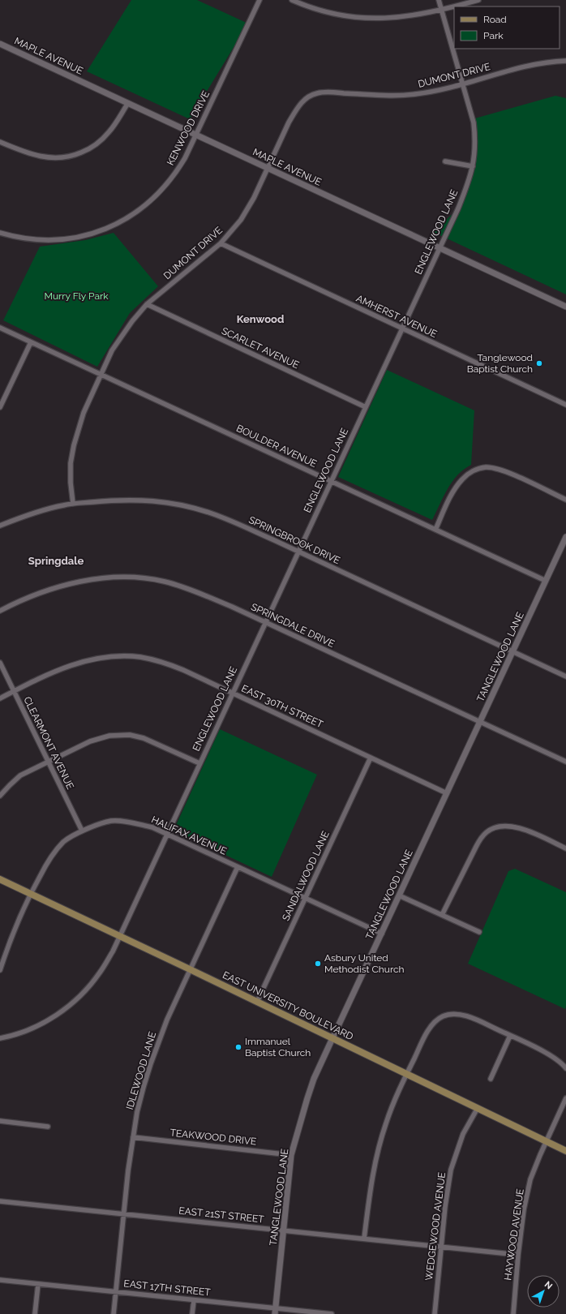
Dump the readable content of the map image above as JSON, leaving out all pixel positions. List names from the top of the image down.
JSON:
{
  "streets": {
    "main road": ["MAPLE AVENUE", "TANGLEWOOD LANE", "EAST UNIVERSITY BOULEVARD"],
    "street": [
      "DUMONT DRIVE",
      "KENWOOD DRIVE",
      "ENGLEWOOD LANE",
      "AMHERST AVENUE",
      "SCARLET AVENUE",
      "BOULDER AVENUE",
      "SPRINGBROOK DRIVE",
      "SPRINGDALE DRIVE",
      "EAST 30TH STREET",
      "CLEARMONT AVENUE",
      "HALIFAX AVENUE",
      "SANDALWOOD LANE",
      "IDLEWOOD LANE",
      "TEAKWOOD DRIVE",
      "EAST 21ST STREET",
      "WEDGEWOOD AVENUE",
      "HAYWOOD AVENUE",
      "EAST 17TH STREET"
    ]
  },
  "crossings": [
    ["MAPLE AVENUE", "DUMONT DRIVE"],
    ["MAPLE AVENUE", "KENWOOD DRIVE"],
    ["MAPLE AVENUE", "ENGLEWOOD LANE"],
    ["DUMONT DRIVE", "ENGLEWOOD LANE"],
    ["DUMONT DRIVE", "AMHERST AVENUE"],
    ["DUMONT DRIVE", "SCARLET AVENUE"],
    ["DUMONT DRIVE", "BOULDER AVENUE"],
    ["DUMONT DRIVE", "SPRINGBROOK DRIVE"],
    ["ENGLEWOOD LANE", "AMHERST AVENUE"],
    ["ENGLEWOOD LANE", "SCARLET AVENUE"],
    ["ENGLEWOOD LANE", "BOULDER AVENUE"],
    ["ENGLEWOOD LANE", "SPRINGBROOK DRIVE"],
    ["ENGLEWOOD LANE", "SPRINGDALE DRIVE"],
    ["ENGLEWOOD LANE", "EAST 30TH STREET"],
    ["ENGLEWOOD LANE", "HALIFAX AVENUE"],
    ["ENGLEWOOD LANE", "EAST UNIVERSITY BOULEVARD"],
    ["BOULDER AVENUE", "TANGLEWOOD LANE"],
    ["SPRINGBROOK DRIVE", "TANGLEWOOD LANE"],
    ["SPRINGDALE DRIVE", "TANGLEWOOD LANE"],
    ["TANGLEWOOD LANE", "EAST 30TH STREET"],
    ["TANGLEWOOD LANE", "HALIFAX AVENUE"],
    ["TANGLEWOOD LANE", "EAST UNIVERSITY BOULEVARD"],
    ["TANGLEWOOD LANE", "TEAKWOOD DRIVE"],
    ["TANGLEWOOD LANE", "EAST 21ST STREET"],
    ["TANGLEWOOD LANE", "EAST 17TH STREET"],
    ["EAST 30TH STREET", "CLEARMONT AVENUE"],
    ["EAST 30TH STREET", "SANDALWOOD LANE"],
    ["CLEARMONT AVENUE", "HALIFAX AVENUE"],
    ["HALIFAX AVENUE", "SANDALWOOD LANE"],
    ["HALIFAX AVENUE", "EAST UNIVERSITY BOULEVARD"],
    ["HALIFAX AVENUE", "IDLEWOOD LANE"],
    ["SANDALWOOD LANE", "EAST UNIVERSITY BOULEVARD"],
    ["EAST UNIVERSITY BOULEVARD", "IDLEWOOD LANE"],
    ["EAST UNIVERSITY BOULEVARD", "WEDGEWOOD AVENUE"],
    ["EAST UNIVERSITY BOULEVARD", "HAYWOOD AVENUE"],
    ["IDLEWOOD LANE", "TEAKWOOD DRIVE"],
    ["IDLEWOOD LANE", "EAST 21ST STREET"],
    ["IDLEWOOD LANE", "EAST 17TH STREET"],
    ["EAST 21ST STREET", "WEDGEWOOD AVENUE"],
    ["EAST 21ST STREET", "HAYWOOD AVENUE"]
  ],
  "districts": ["Kenwood", "Springdale"],
  "parks": ["Murry Fly Park"],
  "places": ["Tanglewood Baptist Church", "Asbury United Methodist Church", "Immanuel Baptist Church"],
  "legend": ["Road", "Park"],
  "north": "top right"
}
